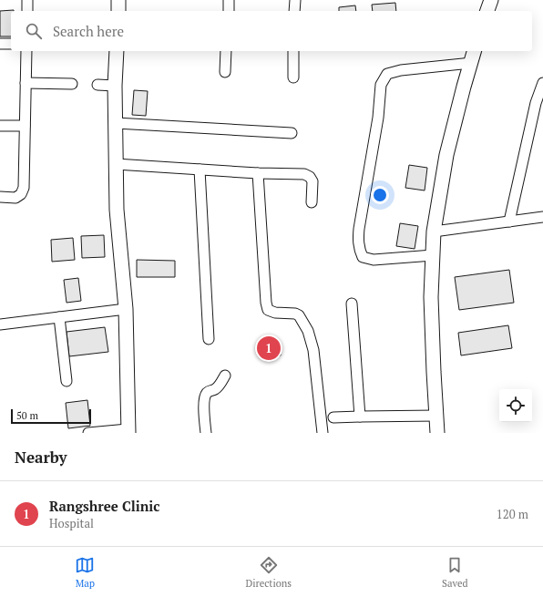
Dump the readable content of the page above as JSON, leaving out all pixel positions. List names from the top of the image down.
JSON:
{
  "scale_bar": "50 m",
  "page": {
    "search": "Search here",
    "pins": "1",
    "scale": "50 m",
    "heading": "Nearby",
    "list": [
      {
        "mark": "1",
        "name": "Rangshree Clinic",
        "note": "Hospital",
        "value": "120 m"
      }
    ],
    "nav": ["Map", "Directions", "Saved"]
  }
}
